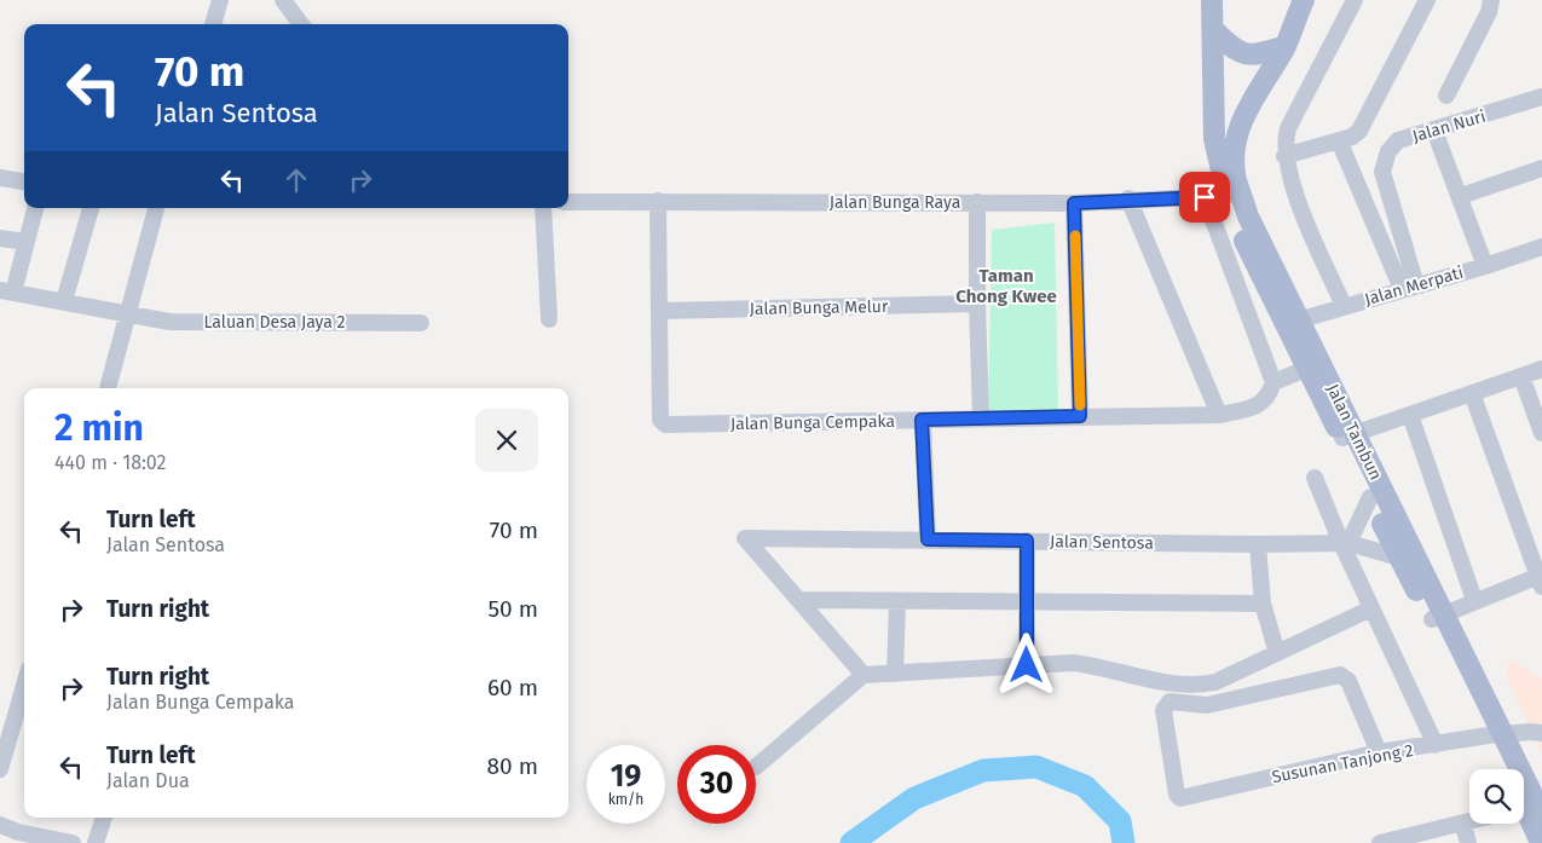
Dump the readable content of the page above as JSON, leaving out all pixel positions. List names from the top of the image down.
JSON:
{
  "streets": {
    "main road": ["Jalan Tambun"],
    "street": [
      "Jalan Nuri",
      "Jalan Bunga Raya",
      "Jalan Merpati",
      "Jalan Bunga Melur",
      "Laluan Desa Jaya 2",
      "Jalan Bunga Cempaka",
      "Jalan Sentosa",
      "Susunan Tanjong 2"
    ]
  },
  "crossings": [
    ["Jalan Nuri", "Jalan Merpati"],
    ["Jalan Bunga Raya", "Jalan Tambun"],
    ["Jalan Merpati", "Jalan Tambun"],
    ["Jalan Bunga Melur", "Jalan Bunga Cempaka"],
    ["Jalan Tambun", "Jalan Sentosa"],
    ["Jalan Tambun", "Susunan Tanjong 2"]
  ],
  "districts": ["Taman Chong Kwee"],
  "page": {
    "turn": ["70 m", "Jalan Sentosa"],
    "heading": ["2 min", "440 m · 18:02"],
    "list": [
      {
        "name": "Turn left",
        "note": "Jalan Sentosa",
        "value": "70 m"
      },
      {
        "name": "Turn right",
        "value": "50 m"
      },
      {
        "name": "Turn right",
        "note": "Jalan Bunga Cempaka",
        "value": "60 m"
      },
      {
        "name": "Turn left",
        "note": "Jalan Dua",
        "value": "80 m"
      }
    ],
    "speed": "19 km/h",
    "limit": "30"
  }
}
